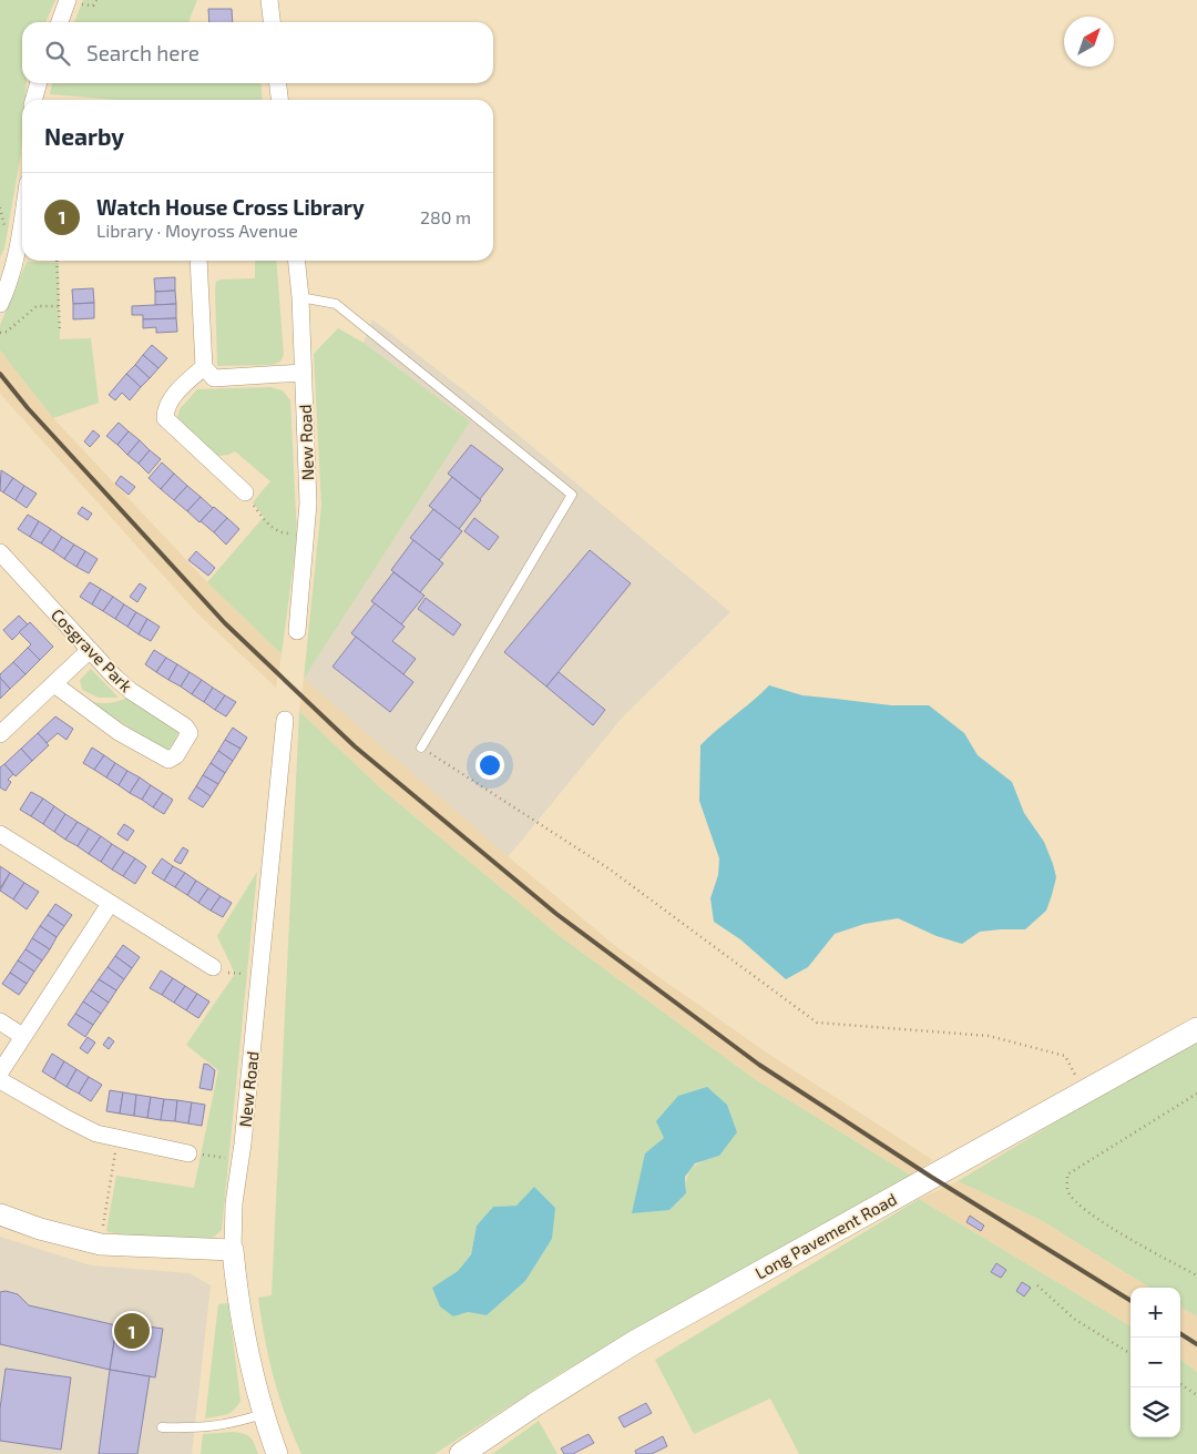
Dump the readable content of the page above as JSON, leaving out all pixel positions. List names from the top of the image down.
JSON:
{
  "streets": {
    "main road": ["Long Pavement Road"],
    "street": ["New Road", "Cosgrave Park"]
  },
  "north": "top right",
  "page": {
    "search": "Search here",
    "heading": "Nearby",
    "list": [
      {
        "mark": "1",
        "name": "Watch House Cross Library",
        "note": "Library · Moyross Avenue",
        "value": "280 m"
      }
    ],
    "map_buttons": ["+", "−"],
    "pins": "1"
  }
}
